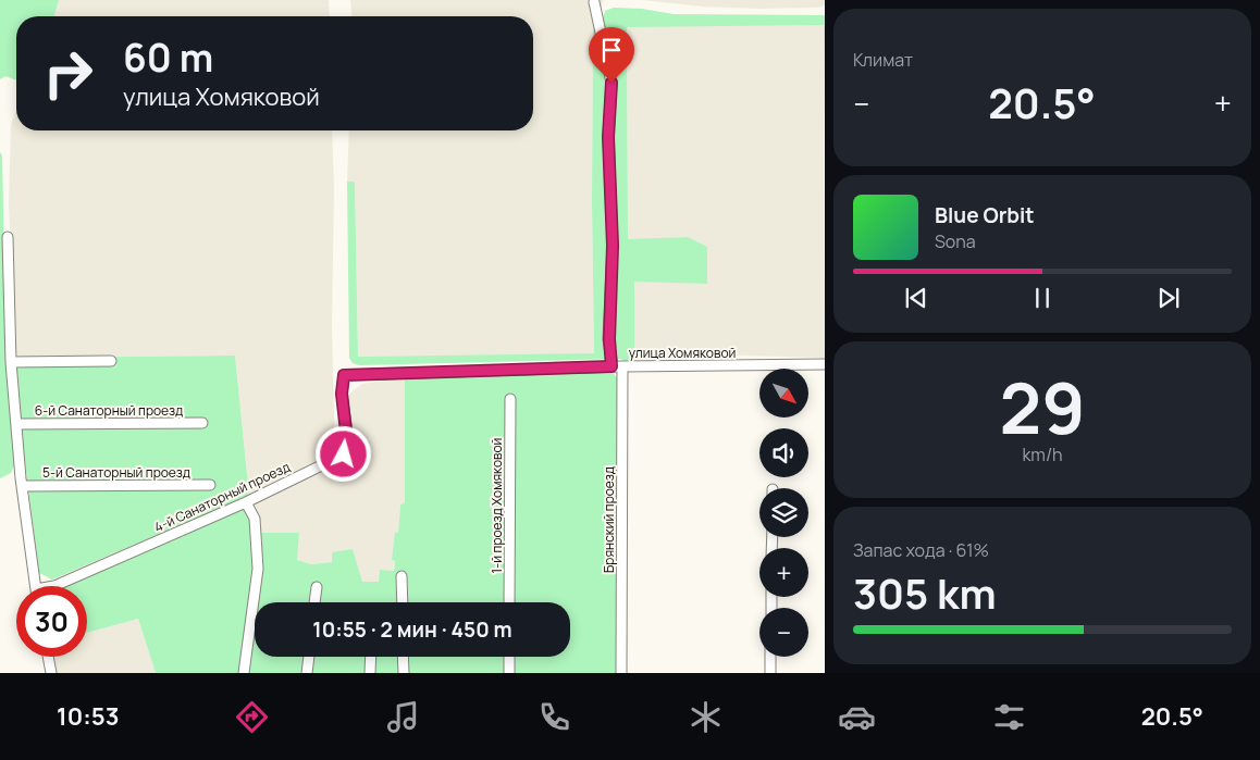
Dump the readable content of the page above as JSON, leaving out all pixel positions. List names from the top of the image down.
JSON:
{
  "streets": {
    "street": [
      "улица Хомяковой",
      "6-й Санаторный проезд",
      "5-й Санаторный проезд",
      "4-й Санаторный проезд",
      "1-й проезд Хомяковой",
      "Брянский проезд"
    ]
  },
  "crossings": [
    ["улица Хомяковой", "4-й Санаторный проезд"],
    ["улица Хомяковой", "Брянский проезд"]
  ],
  "north": "bottom right",
  "page": {
    "tile": [
      "Климат",
      ["29", "km/h"],
      ["Запас хода · 61%", "305 km"]
    ],
    "turn": ["60 m", "улица Хомяковой"],
    "heat": ["−", "20.5°", "+"],
    "song": ["Blue Orbit", "Sona"],
    "map_buttons": ["+", "−"],
    "limit": "30",
    "trip": "10:55 · 2 мин · 450 m",
    "tabs": ["10:53", "20.5°"]
  }
}
